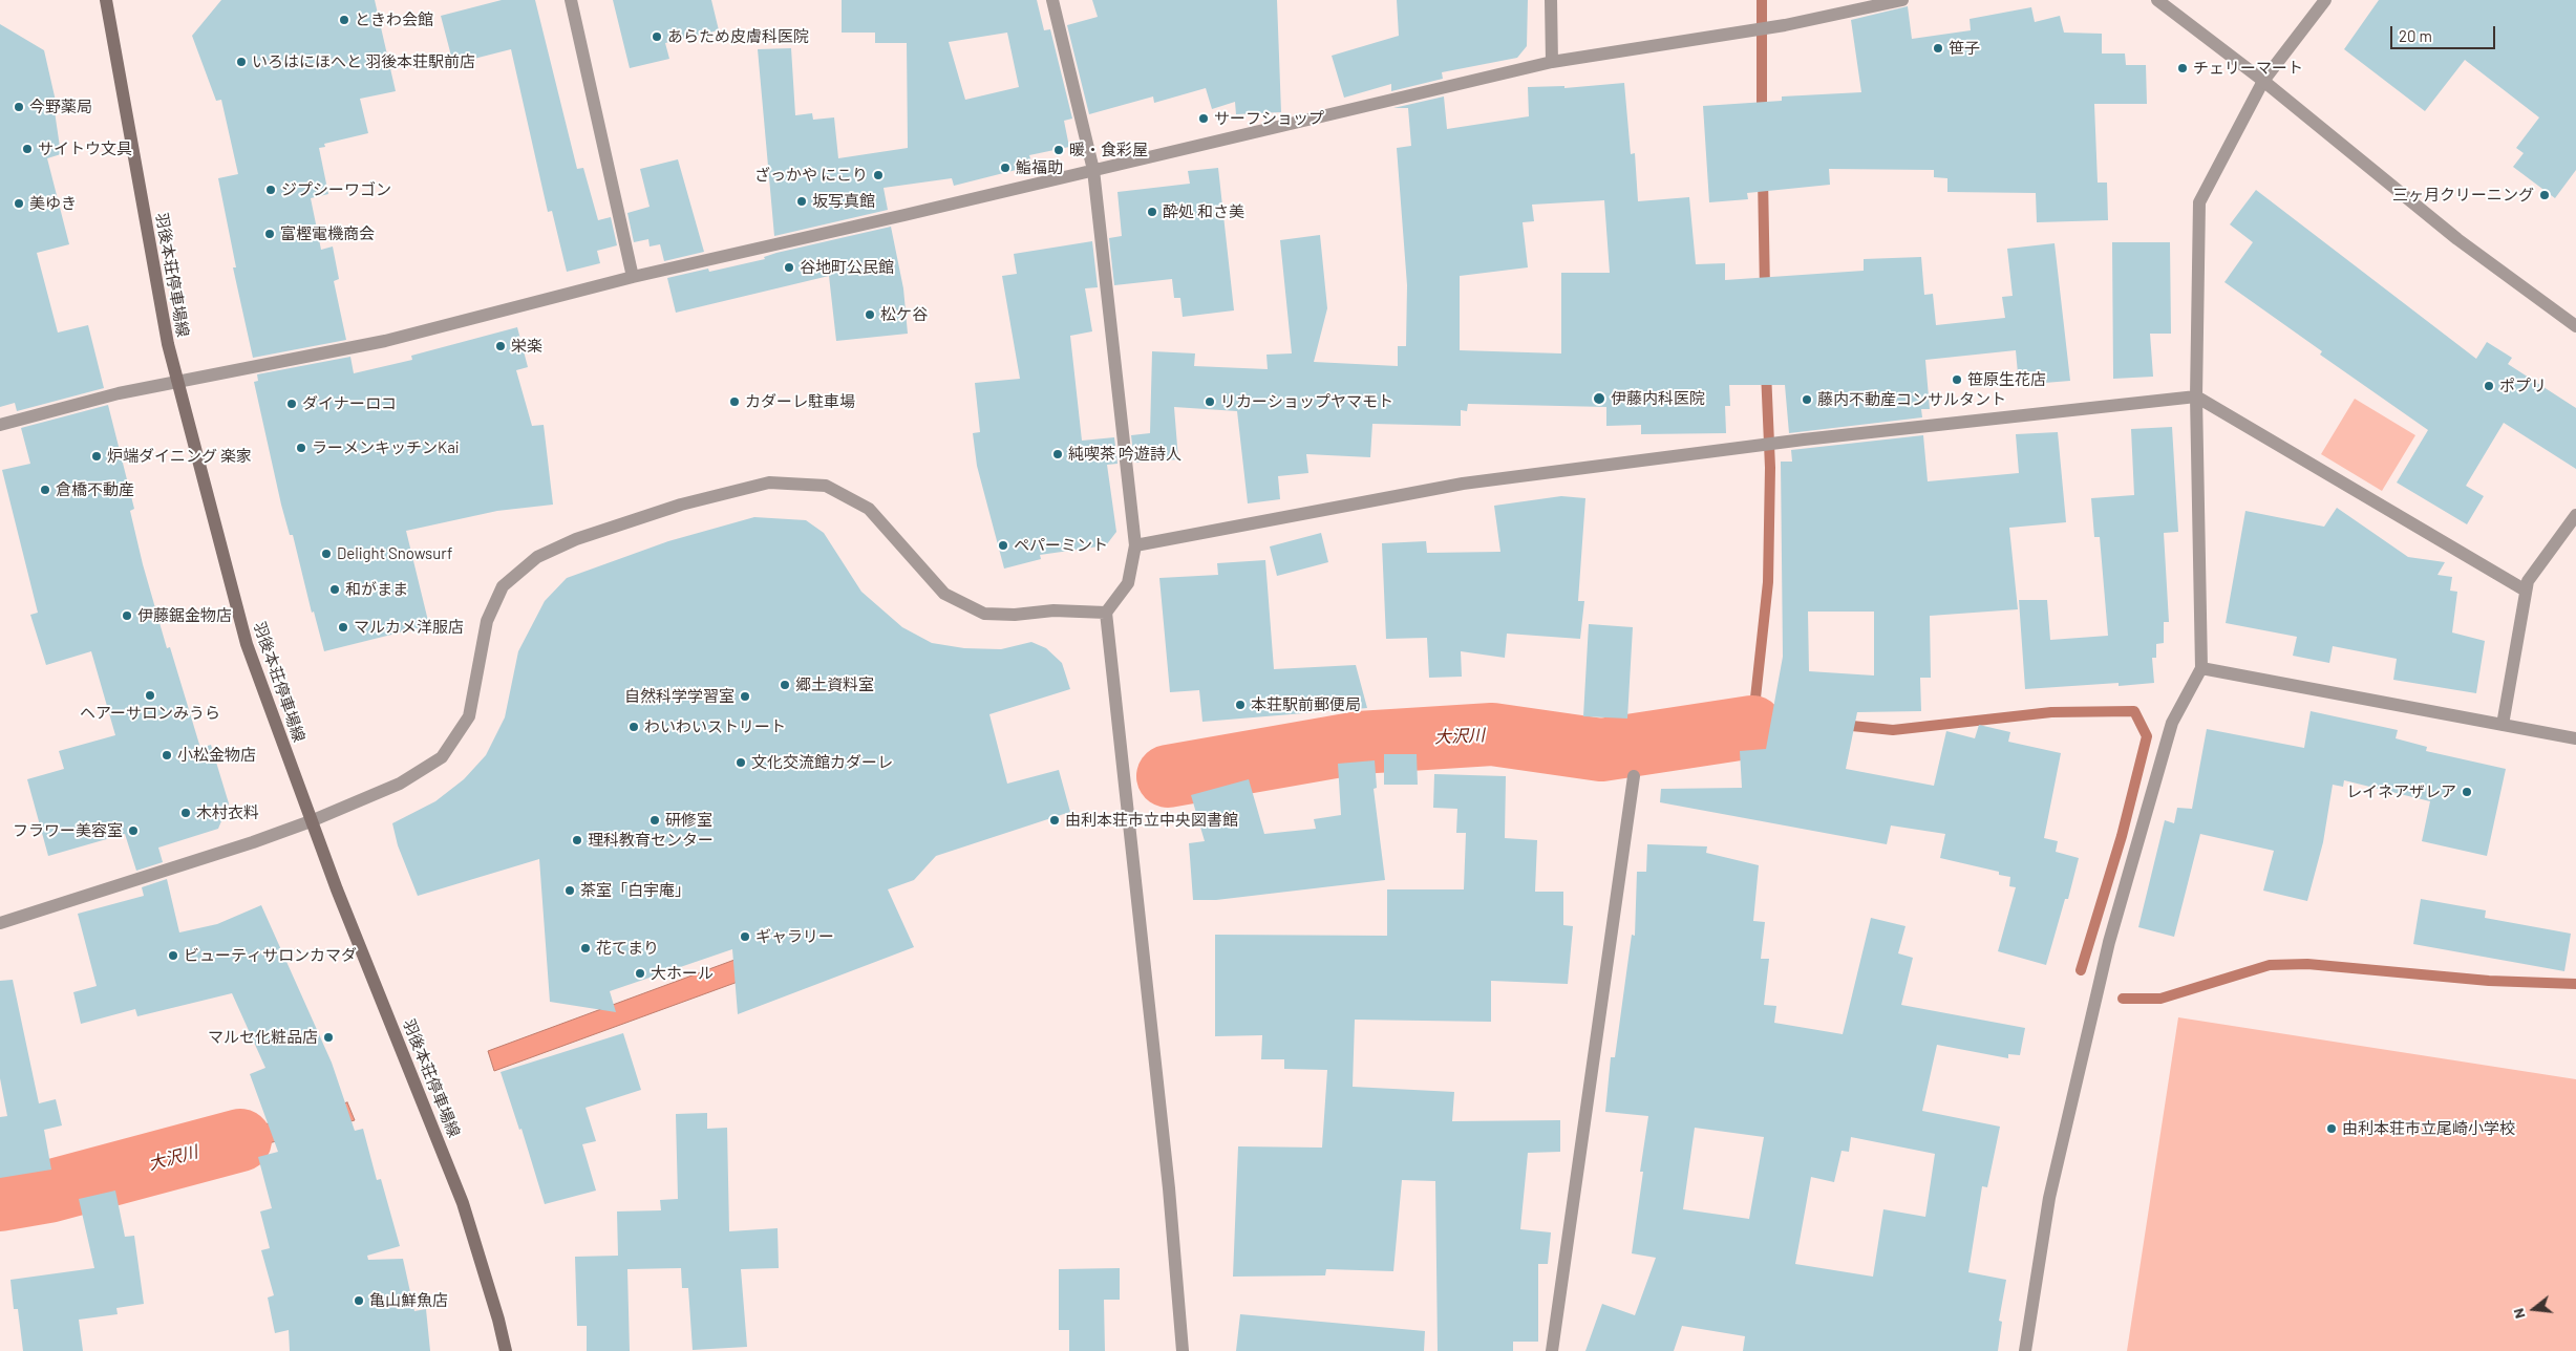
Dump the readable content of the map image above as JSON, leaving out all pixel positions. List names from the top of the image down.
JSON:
{
  "streets": {
    "main road": ["羽後本荘停車場線"]
  },
  "water": ["大沢川"],
  "places": [
    "ときわ会館",
    "あらため皮膚科医院",
    "笹子",
    "いろはにほへと 羽後本荘駅前店",
    "チェリーマート",
    "今野薬局",
    "サーフショップ",
    "サイトウ文具",
    "暖・食彩屋",
    "鮨福助",
    "ざっかや にこり",
    "ジプシーワゴン",
    "三ヶ月クリーニング",
    "坂写真館",
    "美ゆき",
    "酔処 和さ美",
    "富樫電機商会",
    "谷地町公民館",
    "松ケ谷",
    "栄楽",
    "笹原生花店",
    "ポプリ",
    "伊藤内科医院",
    "藤内不動産コンサルタント",
    "カダーレ駐車場",
    "リカーショップヤマモト",
    "ダイナーロコ",
    "ラーメンキッチンKai",
    "純喫茶 吟遊詩人",
    "炉端ダイニング 楽家",
    "倉橋不動産",
    "ペパーミント",
    "Delight Snowsurf",
    "和がまま",
    "伊藤鋸金物店",
    "マルカメ洋服店",
    "郷土資料室",
    "ヘアーサロンみうら",
    "自然科学学習室",
    "本荘駅前郵便局",
    "わいわいストリート",
    "小松金物店",
    "文化交流館カダーレ",
    "レイネアザレア",
    "木村衣料",
    "研修室",
    "由利本荘市立中央図書館",
    "フラワー美容室",
    "理科教育センター",
    "茶室「白宇庵」",
    "ギャラリー",
    "花てまり",
    "ビューティサロンカマダ",
    "大ホール",
    "マルセ化粧品店",
    "由利本荘市立尾崎小学校",
    "亀山鮮魚店"
  ],
  "scale_bar": "20 m",
  "north": "left"
}
